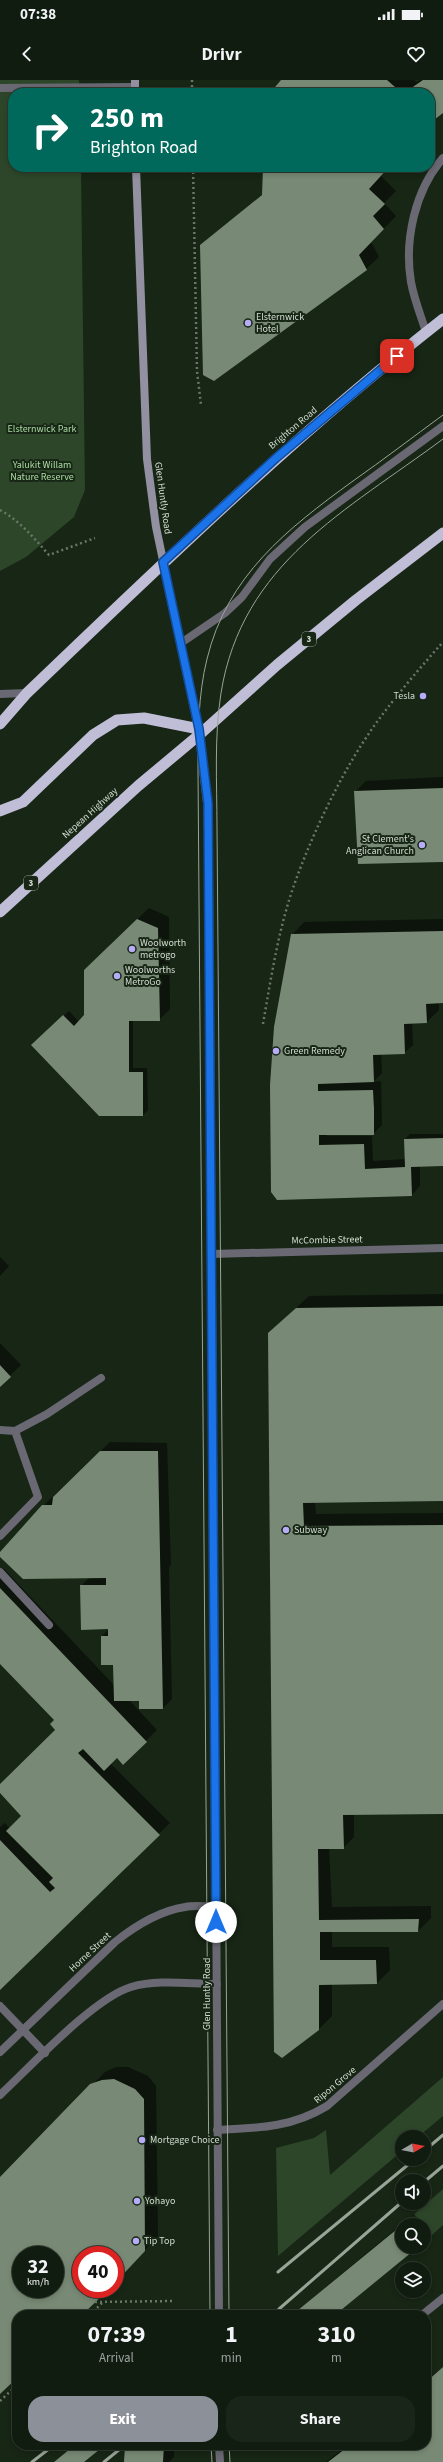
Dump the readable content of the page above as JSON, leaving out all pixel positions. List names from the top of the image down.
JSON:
{
  "streets": {
    "highway": ["Brighton Road", "3", "Nepean Highway"],
    "main road": ["Glen Huntly Road"],
    "street": ["McCombie Street", "Horne Street", "Ripon Grove"]
  },
  "crossings": [
    ["Brighton Road", "Glen Huntly Road"],
    ["Glen Huntly Road", "3"],
    ["Glen Huntly Road", "Nepean Highway"],
    ["Glen Huntly Road", "McCombie Street"],
    ["Glen Huntly Road", "Horne Street"],
    ["Glen Huntly Road", "Ripon Grove"],
    ["3", "Nepean Highway"]
  ],
  "parks": ["Elsternwick Park", "Yalukit Willam Nature Reserve"],
  "places": [
    "Elsternwick Hotel",
    "Tesla",
    "St Clement's Anglican Church",
    "Woolworth metrogo",
    "Woolworths MetroGo",
    "Green Remedy",
    "Subway",
    "Mortgage Choice",
    "Yohayo",
    "Tip Top"
  ],
  "north": "right",
  "page": {
    "status": "07:38",
    "header": "Drivr",
    "turn": ["250 m", "Brighton Road"],
    "speed": "32 km/h",
    "limit": "40",
    "eta": [
      "07:39",
      "Arrival",
      "1",
      "min",
      "310",
      "m"
    ],
    "buttons": ["Exit", "Share"]
  }
}
